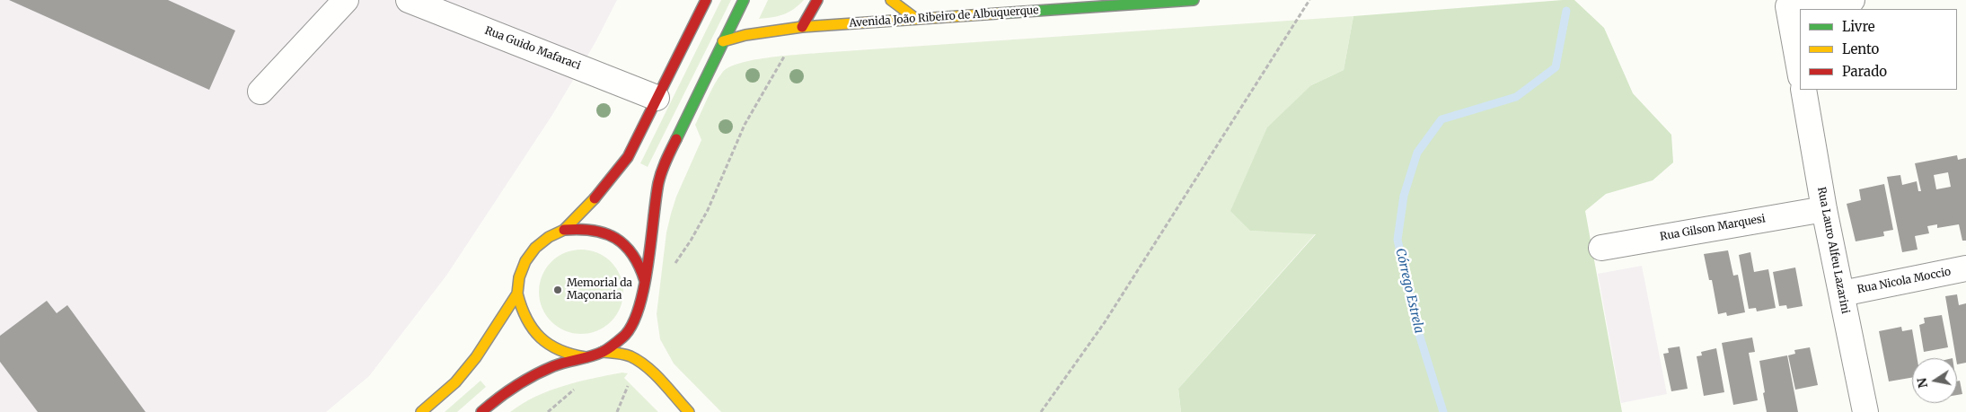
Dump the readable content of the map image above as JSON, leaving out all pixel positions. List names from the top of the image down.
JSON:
{
  "streets": {
    "main road": ["Avenida João Ribeiro de Albuquerque"],
    "street": [
      "Rua Guido Mafaraci",
      "Rua Gilson Marquesi",
      "Rua Lauro Alfeu Lazarini",
      "Rua Nicola Moccio"
    ]
  },
  "crossings": [
    ["Rua Gilson Marquesi", "Rua Lauro Alfeu Lazarini"],
    ["Rua Lauro Alfeu Lazarini", "Rua Nicola Moccio"]
  ],
  "water": ["Córrego Estrela"],
  "places": ["Memorial da Maçonaria"],
  "legend": ["Livre", "Lento", "Parado"],
  "north": "left"
}
